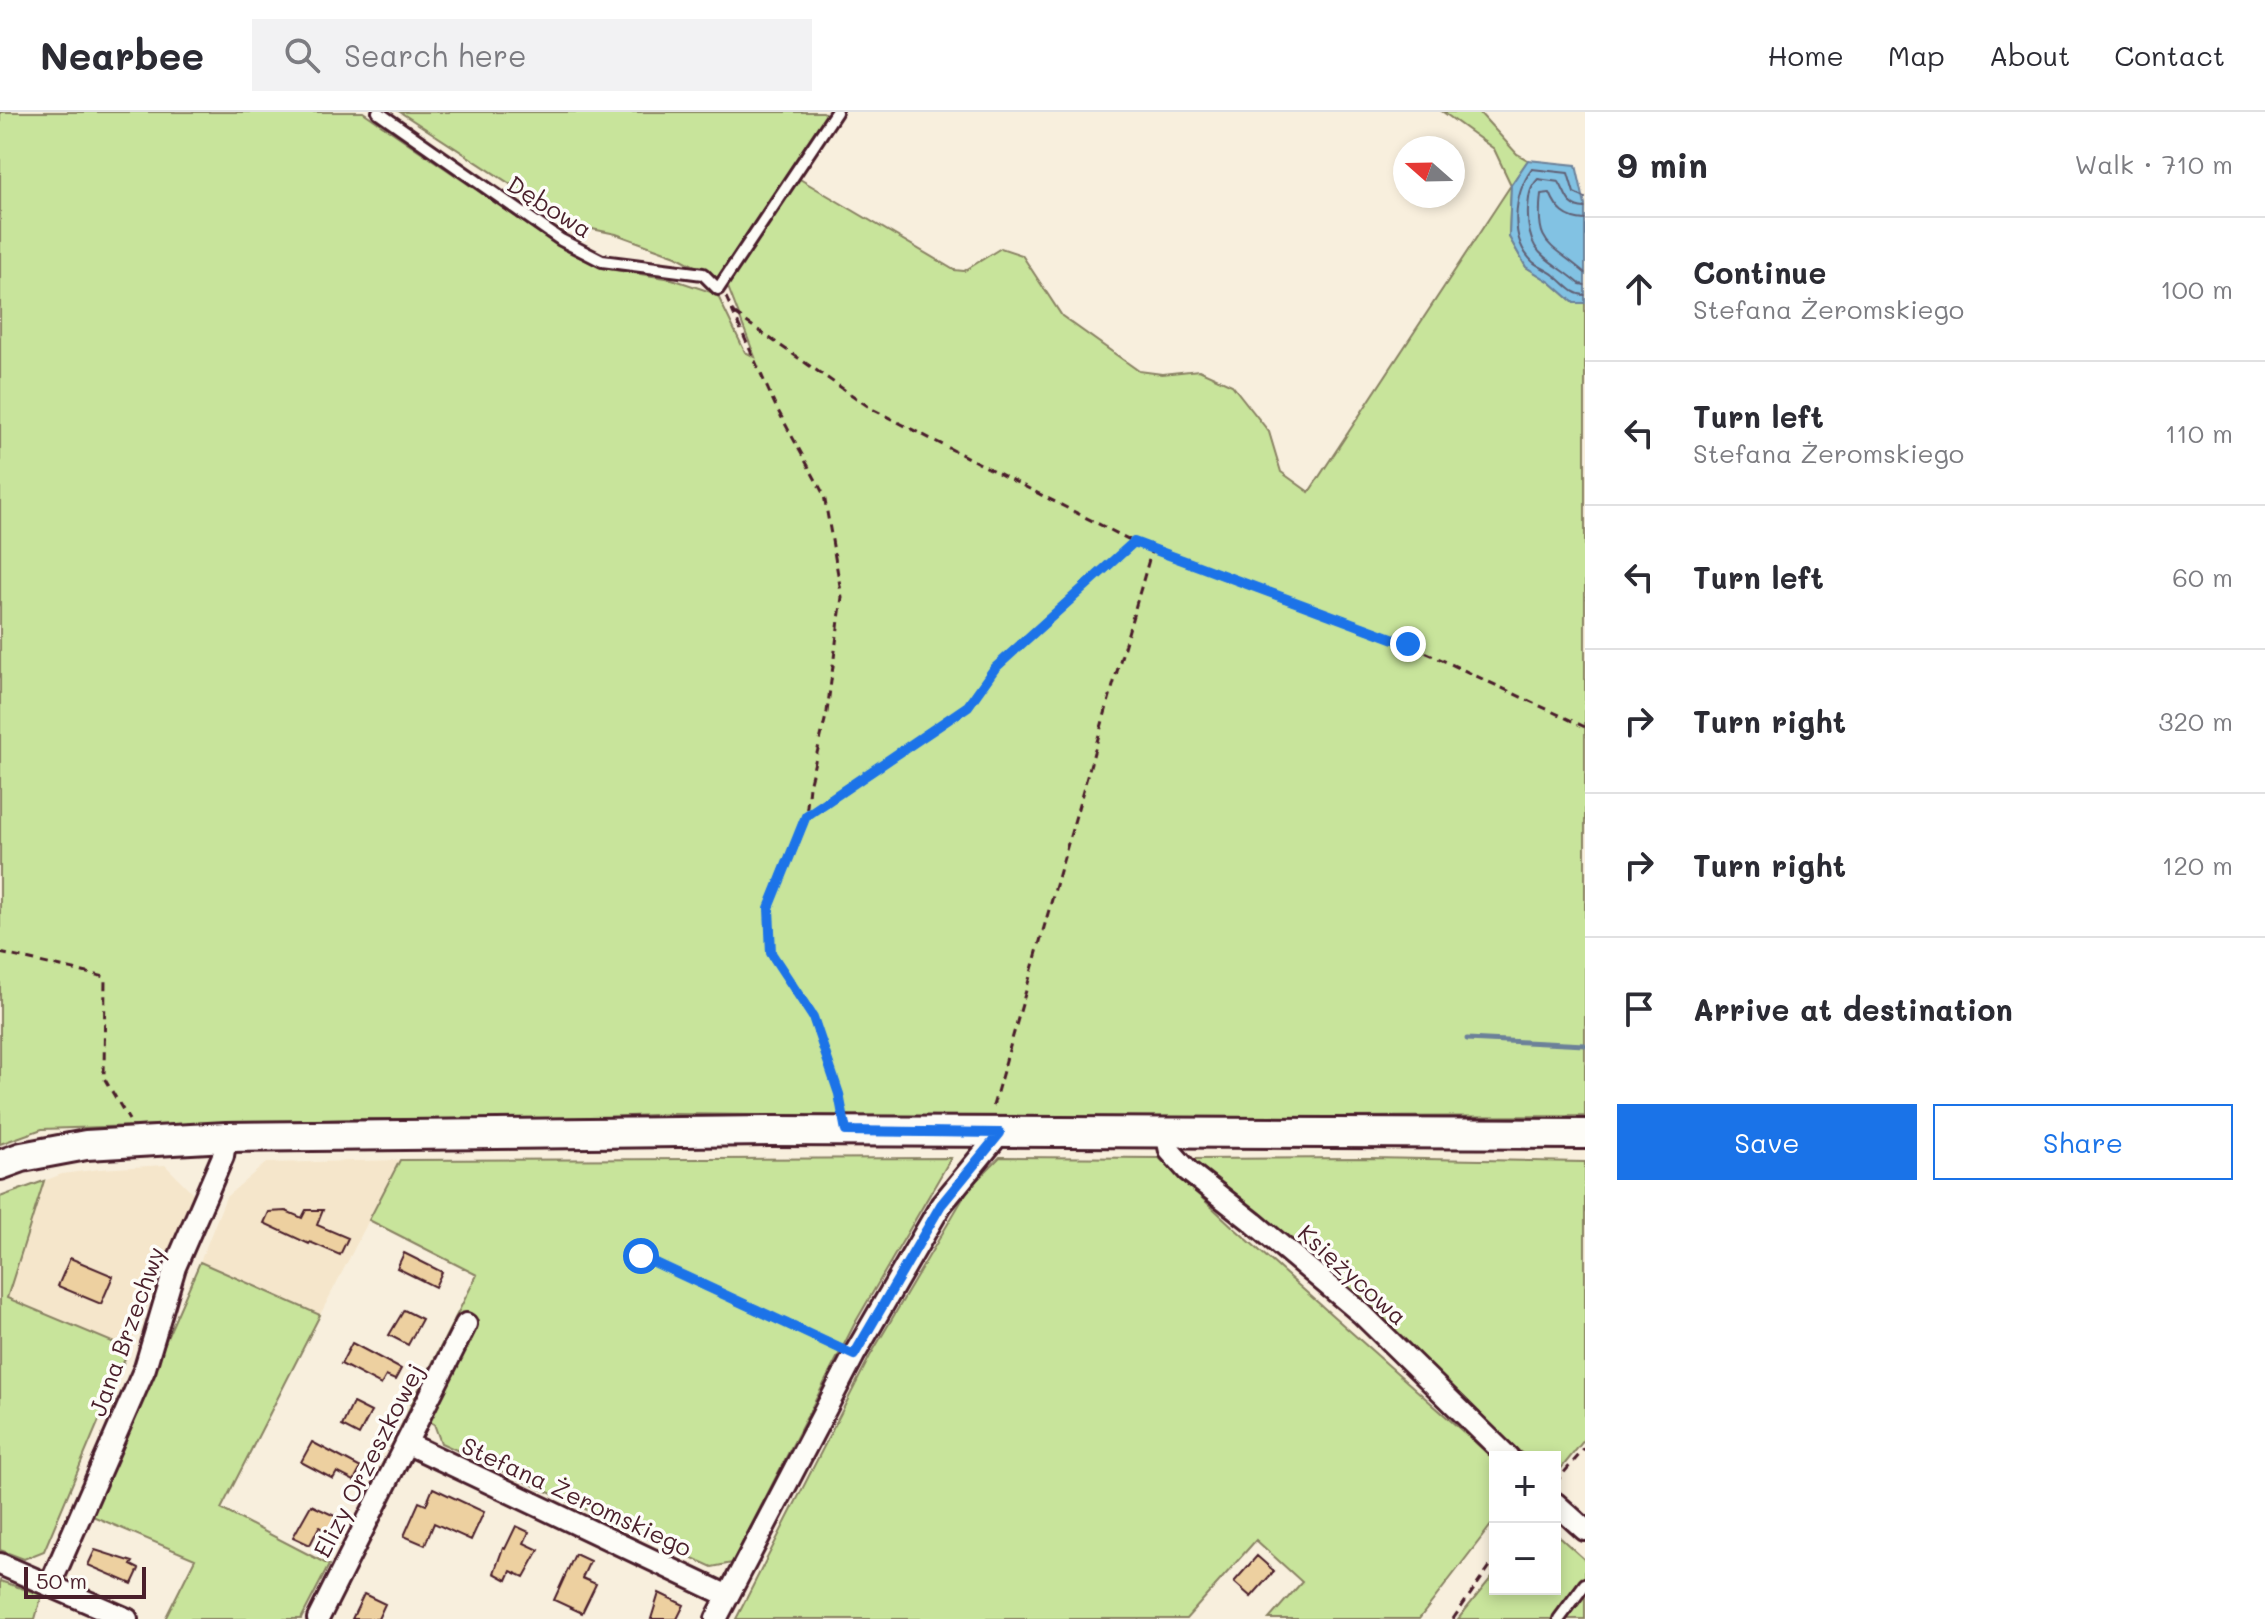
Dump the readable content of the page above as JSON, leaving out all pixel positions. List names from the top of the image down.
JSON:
{
  "streets": {
    "street": [
      "Księżycowa",
      "Jana Brzechwy",
      "Elizy Orzeszkowej",
      "Stefana Żeromskiego"
    ],
    "lane": ["Dębowa"]
  },
  "crossings": [
    ["Elizy Orzeszkowej", "Stefana Żeromskiego"]
  ],
  "scale_bar": "50 m",
  "north": "left",
  "page": {
    "header": "Nearbee",
    "search": "Search here",
    "nav": [
      "Home",
      "Map",
      "About",
      "Contact"
    ],
    "heading": ["9 min", "Walk · 710 m"],
    "list": [
      ["Continue", "Stefana Żeromskiego", "100 m"],
      ["Turn left", "Stefana Żeromskiego", "110 m"],
      ["Turn left", "60 m"],
      ["Turn right", "320 m"],
      ["Turn right", "120 m"],
      "Arrive at destination"
    ],
    "buttons": ["Save", "Share"],
    "map_buttons": ["+", "−"],
    "scale": "50 m"
  }
}
